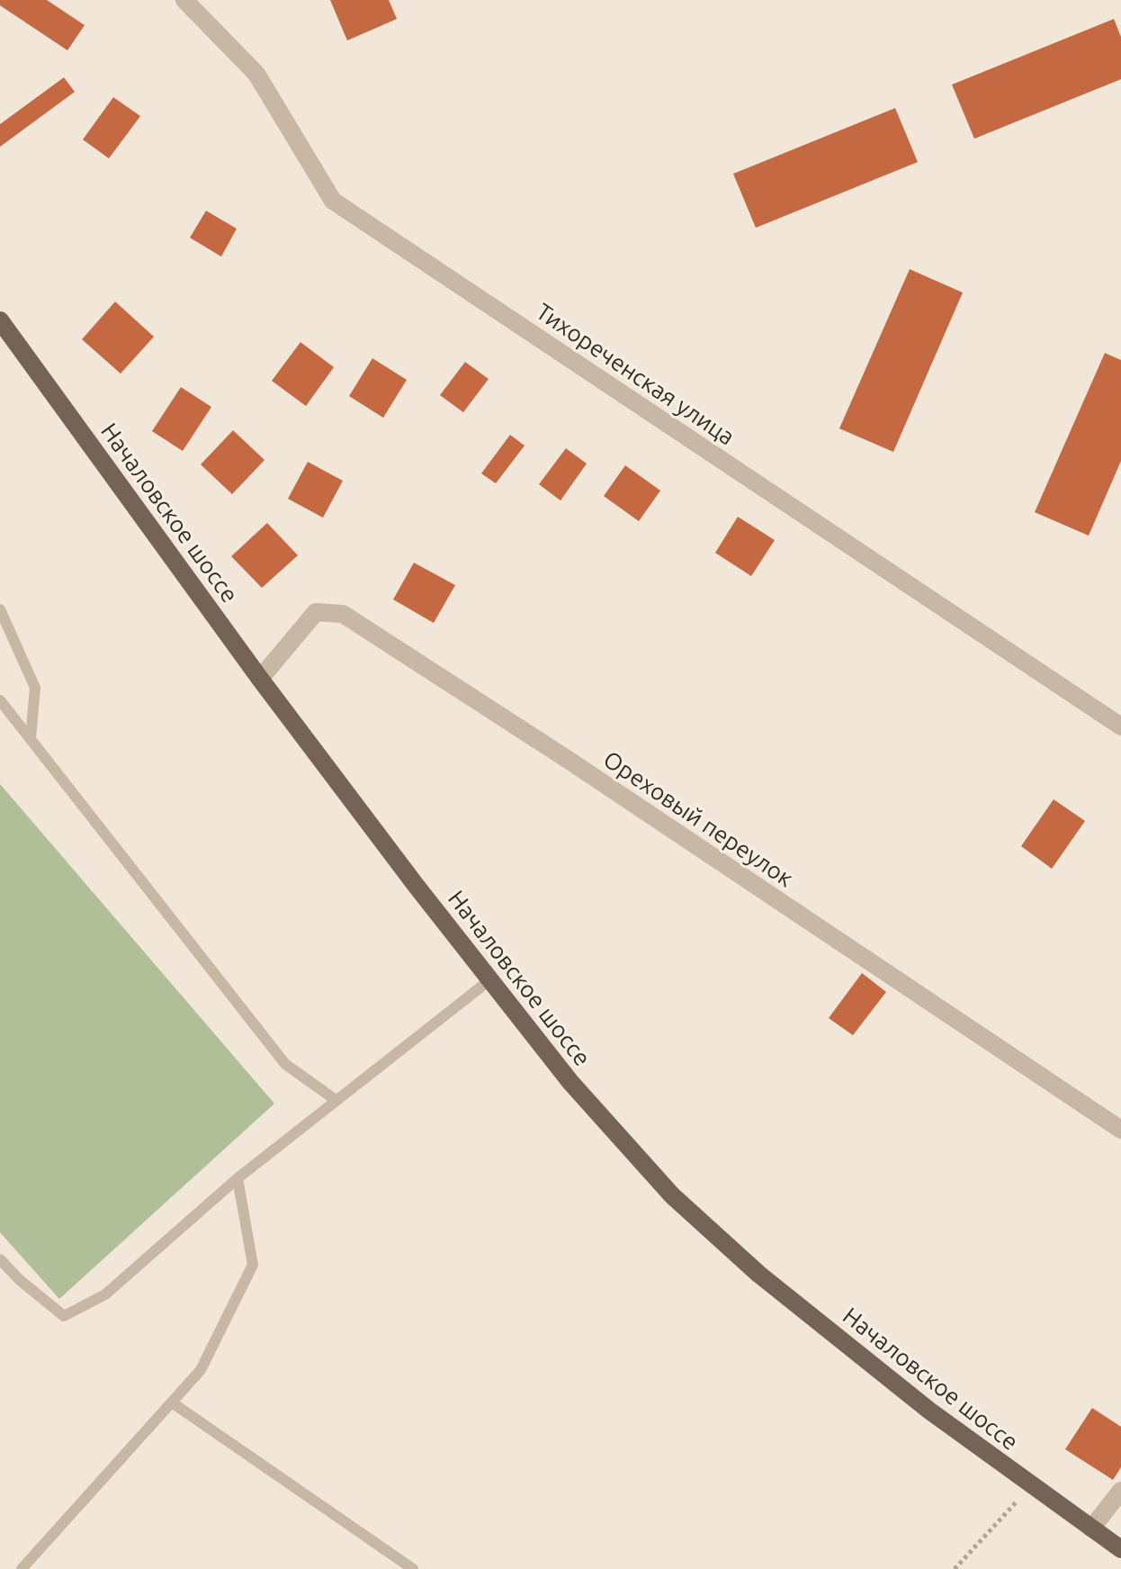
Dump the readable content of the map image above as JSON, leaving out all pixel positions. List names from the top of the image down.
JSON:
{
  "streets": {
    "main road": ["Началовское шоссе"],
    "street": ["Тихореченская улица", "Ореховый переулок"]
  },
  "crossings": [
    ["Началовское шоссе", "Ореховый переулок"]
  ]
}
